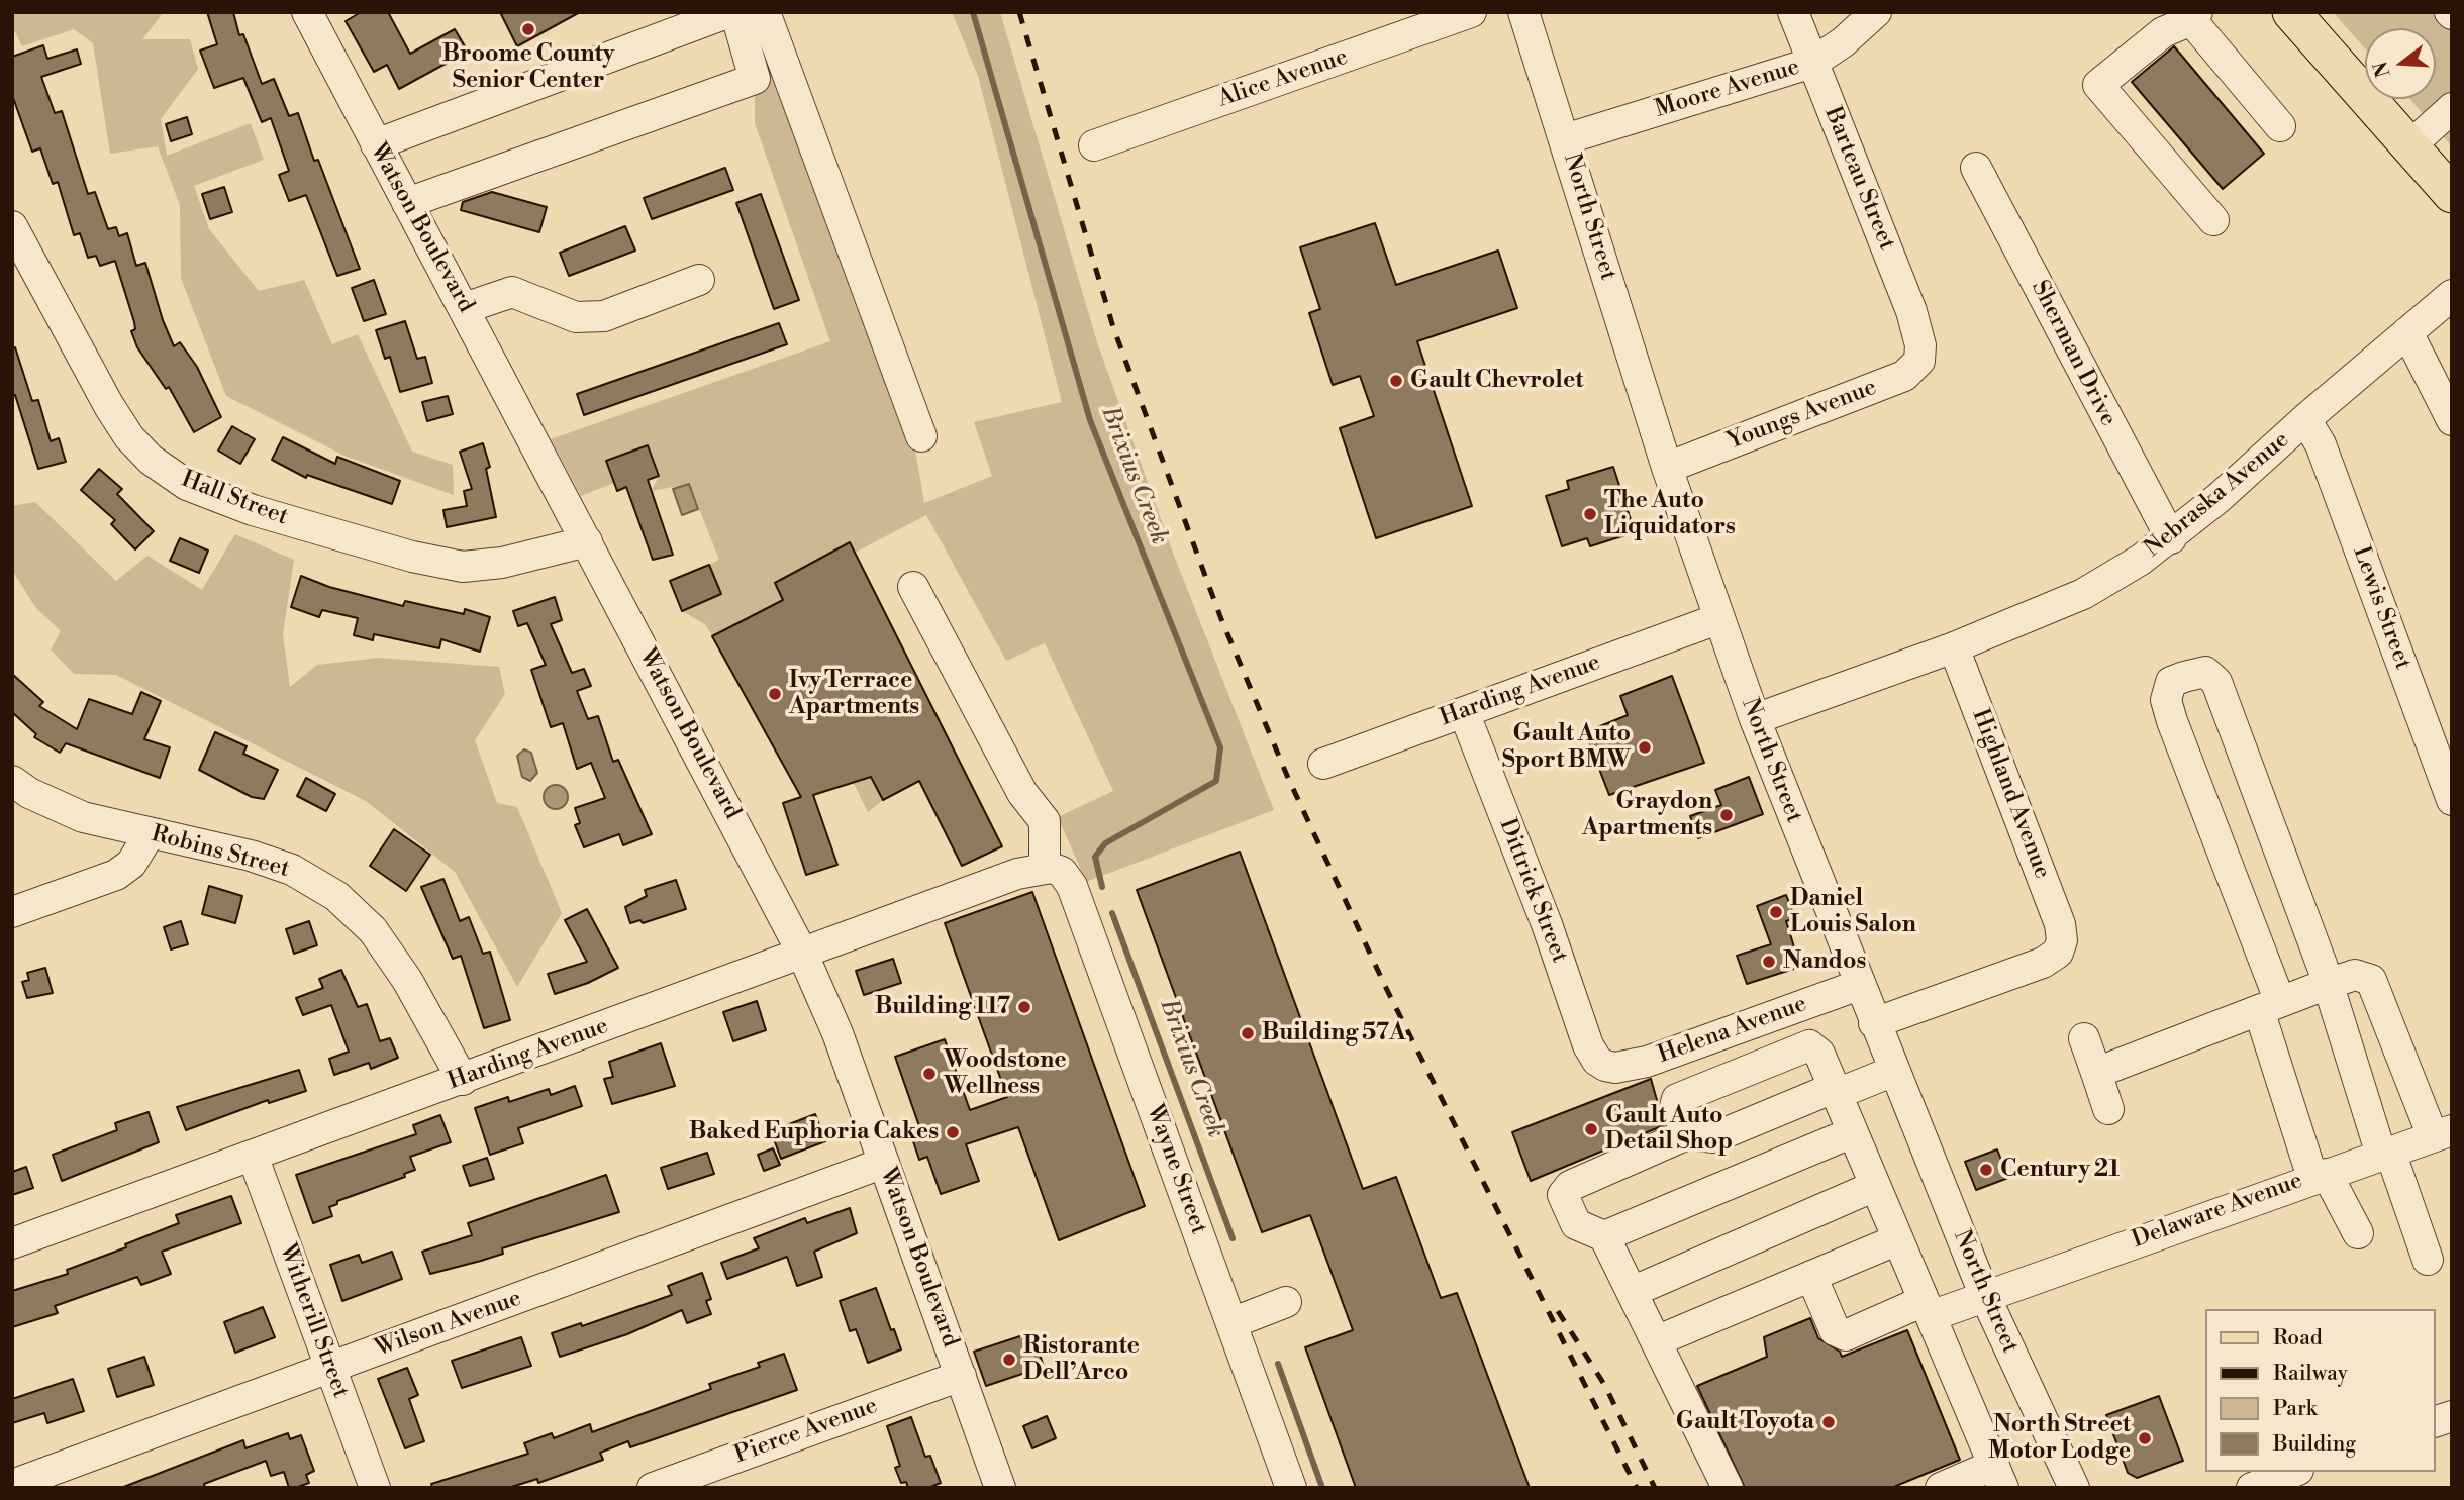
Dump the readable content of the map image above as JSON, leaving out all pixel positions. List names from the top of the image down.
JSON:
{
  "streets": {
    "street": [
      "Alice Avenue",
      "Moore Avenue",
      "Barteau Street",
      "North Street",
      "Watson Boulevard",
      "Sherman Drive",
      "Youngs Avenue",
      "Nebraska Avenue",
      "Hall Street",
      "Lewis Street",
      "Harding Avenue",
      "Highland Avenue",
      "Robins Street",
      "Dittrick Street",
      "Helena Avenue",
      "Wayne Street",
      "Delaware Avenue",
      "Witherill Street",
      "Wilson Avenue",
      "Pierce Avenue"
    ]
  },
  "crossings": [
    ["Moore Avenue", "Barteau Street"],
    ["Moore Avenue", "North Street"],
    ["Barteau Street", "Youngs Avenue"],
    ["North Street", "Youngs Avenue"],
    ["North Street", "Nebraska Avenue"],
    ["North Street", "Harding Avenue"],
    ["North Street", "Highland Avenue"],
    ["North Street", "Helena Avenue"],
    ["North Street", "Delaware Avenue"],
    ["Watson Boulevard", "Hall Street"],
    ["Watson Boulevard", "Harding Avenue"],
    ["Watson Boulevard", "Wilson Avenue"],
    ["Watson Boulevard", "Pierce Avenue"],
    ["Sherman Drive", "Nebraska Avenue"],
    ["Nebraska Avenue", "Lewis Street"],
    ["Nebraska Avenue", "Highland Avenue"],
    ["Harding Avenue", "Robins Street"],
    ["Harding Avenue", "Dittrick Street"],
    ["Harding Avenue", "Wayne Street"],
    ["Harding Avenue", "Witherill Street"],
    ["Dittrick Street", "Helena Avenue"],
    ["Witherill Street", "Wilson Avenue"]
  ],
  "water": ["Brixius Creek"],
  "places": [
    "Broome County Senior Center",
    "Gault Chevrolet",
    "The Auto Liquidators",
    "Ivy Terrace Apartments",
    "Gault Auto Sport BMW",
    "Graydon Apartments",
    "Daniel Louis Salon",
    "Nandos",
    "Building 117",
    "Building 57A",
    "Woodstone Wellness",
    "Gault Auto Detail Shop",
    "Baked Euphoria Cakes",
    "Century 21",
    "Ristorante Dell’Arco",
    "Gault Toyota",
    "North Street Motor Lodge"
  ],
  "legend": [
    "Road",
    "Railway",
    "Park",
    "Building"
  ],
  "north": "left"
}
